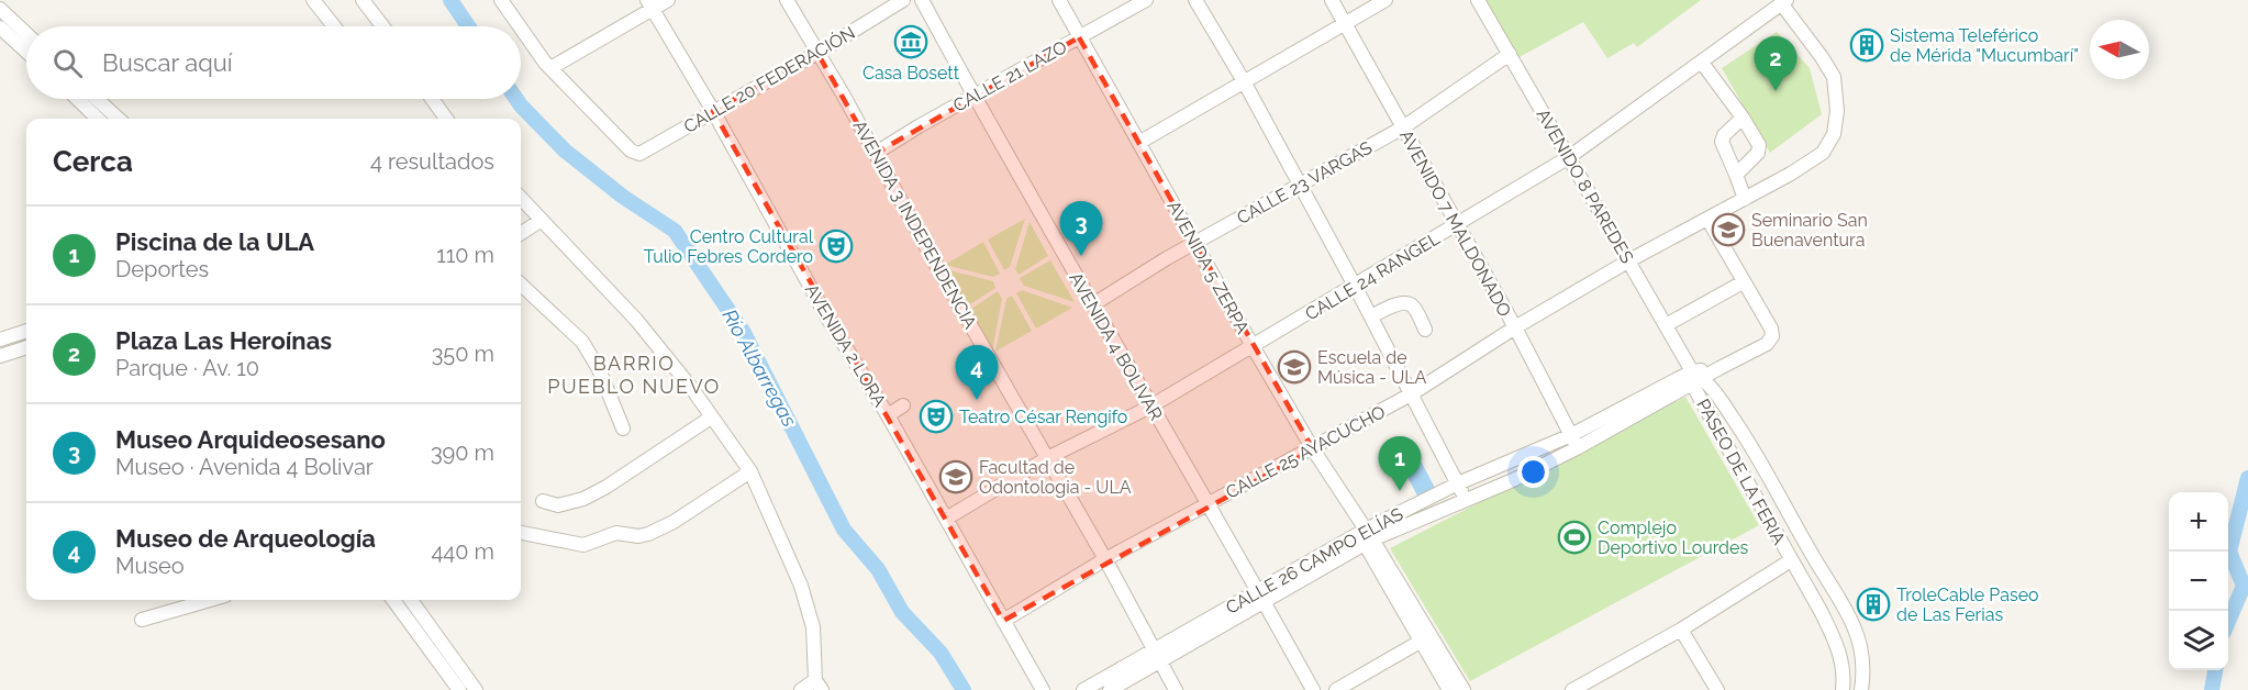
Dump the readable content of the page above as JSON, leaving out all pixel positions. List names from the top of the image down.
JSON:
{
  "streets": {
    "street": [
      "CALLE 21 LAZO",
      "CALLE 20 FEDERACIÓN",
      "CALLE 23 VARGAS",
      "AVENIDO 8 PAREDES",
      "AVENIDO 7 MALDONADO",
      "AVENIDA 3 INDEPENDENCIA",
      "AVENIDA 5 ZERPA",
      "CALLE 24 RANGEL",
      "AVENIDA 2 LORA",
      "AVENIDA 4 BOLIVAR",
      "CALLE 25 AYACUCHO",
      "PASEO DE LA FERIA",
      "CALLE 26 CAMPO ELÍAS"
    ]
  },
  "crossings": [
    ["CALLE 21 LAZO", "AVENIDA 3 INDEPENDENCIA"],
    ["CALLE 21 LAZO", "AVENIDA 5 ZERPA"],
    ["CALLE 21 LAZO", "AVENIDA 4 BOLIVAR"],
    ["CALLE 20 FEDERACIÓN", "AVENIDA 3 INDEPENDENCIA"],
    ["CALLE 20 FEDERACIÓN", "AVENIDA 2 LORA"],
    ["CALLE 23 VARGAS", "AVENIDO 8 PAREDES"],
    ["CALLE 23 VARGAS", "AVENIDO 7 MALDONADO"],
    ["CALLE 23 VARGAS", "AVENIDA 5 ZERPA"],
    ["CALLE 23 VARGAS", "AVENIDA 4 BOLIVAR"],
    ["AVENIDO 8 PAREDES", "CALLE 24 RANGEL"],
    ["AVENIDO 8 PAREDES", "CALLE 25 AYACUCHO"],
    ["AVENIDO 8 PAREDES", "PASEO DE LA FERIA"],
    ["AVENIDO 8 PAREDES", "CALLE 26 CAMPO ELÍAS"],
    ["AVENIDO 7 MALDONADO", "CALLE 24 RANGEL"],
    ["AVENIDO 7 MALDONADO", "CALLE 25 AYACUCHO"],
    ["AVENIDO 7 MALDONADO", "CALLE 26 CAMPO ELÍAS"],
    ["AVENIDA 3 INDEPENDENCIA", "CALLE 24 RANGEL"],
    ["AVENIDA 3 INDEPENDENCIA", "CALLE 25 AYACUCHO"],
    ["AVENIDA 3 INDEPENDENCIA", "CALLE 26 CAMPO ELÍAS"],
    ["AVENIDA 5 ZERPA", "CALLE 24 RANGEL"],
    ["AVENIDA 5 ZERPA", "CALLE 25 AYACUCHO"],
    ["AVENIDA 5 ZERPA", "CALLE 26 CAMPO ELÍAS"],
    ["CALLE 24 RANGEL", "AVENIDA 2 LORA"],
    ["CALLE 24 RANGEL", "AVENIDA 4 BOLIVAR"],
    ["CALLE 24 RANGEL", "CALLE 25 AYACUCHO"],
    ["AVENIDA 2 LORA", "CALLE 25 AYACUCHO"],
    ["AVENIDA 4 BOLIVAR", "CALLE 25 AYACUCHO"],
    ["AVENIDA 4 BOLIVAR", "CALLE 26 CAMPO ELÍAS"],
    ["PASEO DE LA FERIA", "CALLE 26 CAMPO ELÍAS"]
  ],
  "districts": ["BARRIO PUEBLO NUEVO"],
  "water": ["Río Albarregas"],
  "places": {
    "museum": ["Casa Bosett"],
    "building": ["Sistema Teleférico de Mérida \"Mucumbarí\"", "TroleCable Paseo de Las Ferias"],
    "school or university": ["Seminario San Buenaventura", "Escuela de Música - ULA", "Facultad de Odontologia - ULA"],
    "theatre": ["Centro Cultural Tulio Febres Cordero", "Teatro César Rengifo"],
    "sports": ["Complejo Deportivo Lourdes"]
  },
  "north": "left",
  "page": {
    "search": "Buscar aquí",
    "pins": [
      "2",
      "3",
      "4",
      "1"
    ],
    "heading": ["Cerca", "4 resultados"],
    "list": [
      {
        "mark": "1",
        "name": "Piscina de la ULA",
        "note": "Deportes",
        "value": "110 m"
      },
      {
        "mark": "2",
        "name": "Plaza Las Heroínas",
        "note": "Parque · Av. 10",
        "value": "350 m"
      },
      {
        "mark": "3",
        "name": "Museo Arquideosesano",
        "note": "Museo · Avenida 4 Bolivar",
        "value": "390 m"
      },
      {
        "mark": "4",
        "name": "Museo de Arqueología",
        "note": "Museo",
        "value": "440 m"
      }
    ],
    "map_buttons": ["+", "−"]
  }
}
